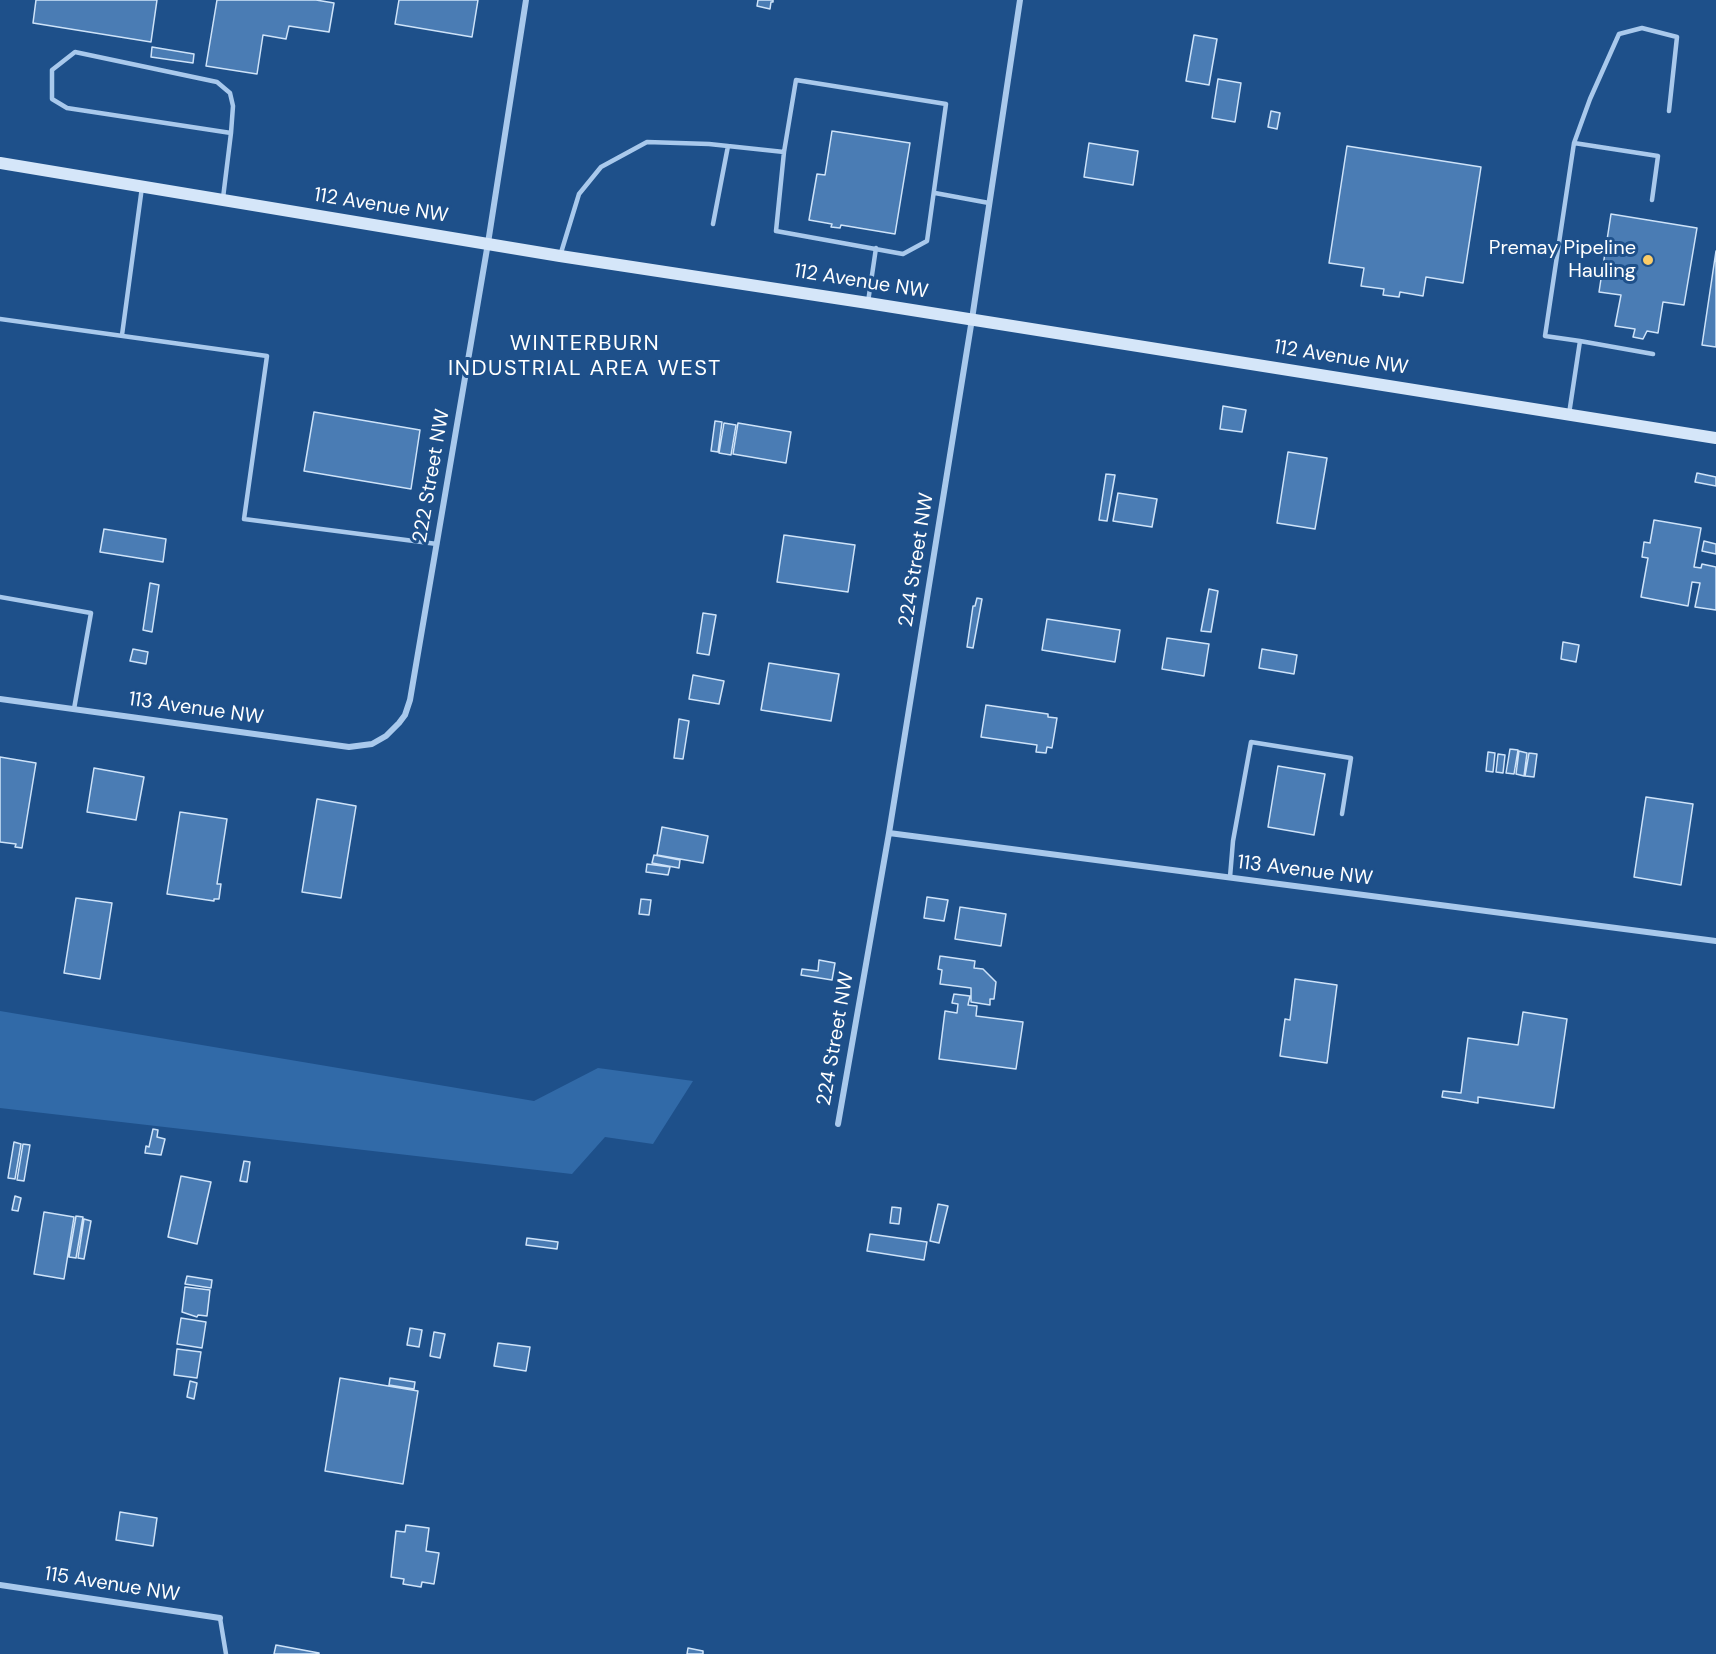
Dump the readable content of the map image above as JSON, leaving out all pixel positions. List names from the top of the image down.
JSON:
{
  "streets": {
    "street": [
      "112 Avenue NW",
      "222 Street NW",
      "224 Street NW",
      "113 Avenue NW",
      "115 Avenue NW"
    ]
  },
  "crossings": [
    ["112 Avenue NW", "222 Street NW"],
    ["112 Avenue NW", "224 Street NW"],
    ["222 Street NW", "113 Avenue NW"],
    ["224 Street NW", "113 Avenue NW"]
  ],
  "districts": ["WINTERBURN INDUSTRIAL AREA WEST"],
  "places": ["Premay Pipeline Hauling"]
}
